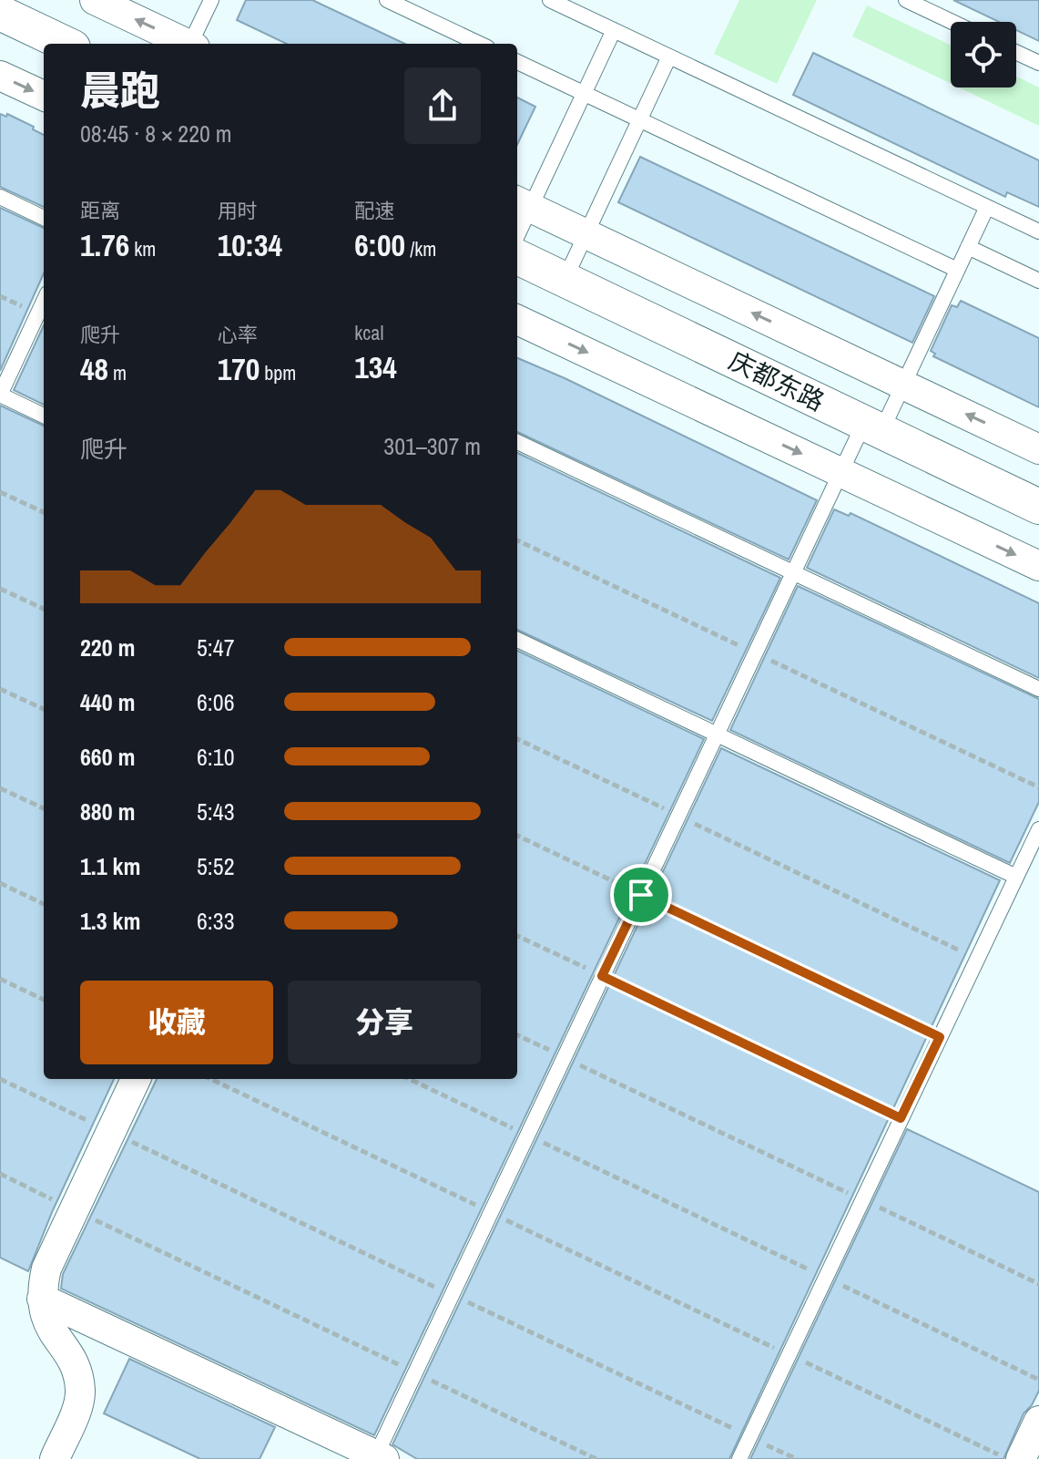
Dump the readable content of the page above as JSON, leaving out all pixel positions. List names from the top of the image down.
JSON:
{
  "streets": {
    "street": ["庆都东路"]
  },
  "page": {
    "heading": ["晨跑", "08:45 · 8 × 220 m"],
    "stats": [
      ["距离", "1.76 km"],
      ["用时", "10:34"],
      ["配速", "6:00 /km"],
      ["爬升", "48 m"],
      ["心率", "170 bpm"],
      ["kcal", "134"]
    ],
    "chart": ["爬升", "301–307 m"],
    "list": [
      {
        "name": "220 m",
        "note": "5:47"
      },
      {
        "name": "440 m",
        "note": "6:06"
      },
      {
        "name": "660 m",
        "note": "6:10"
      },
      {
        "name": "880 m",
        "note": "5:43"
      },
      {
        "name": "1.1 km",
        "note": "5:52"
      },
      {
        "name": "1.3 km",
        "note": "6:33"
      }
    ],
    "buttons": ["收藏", "分享"]
  }
}
